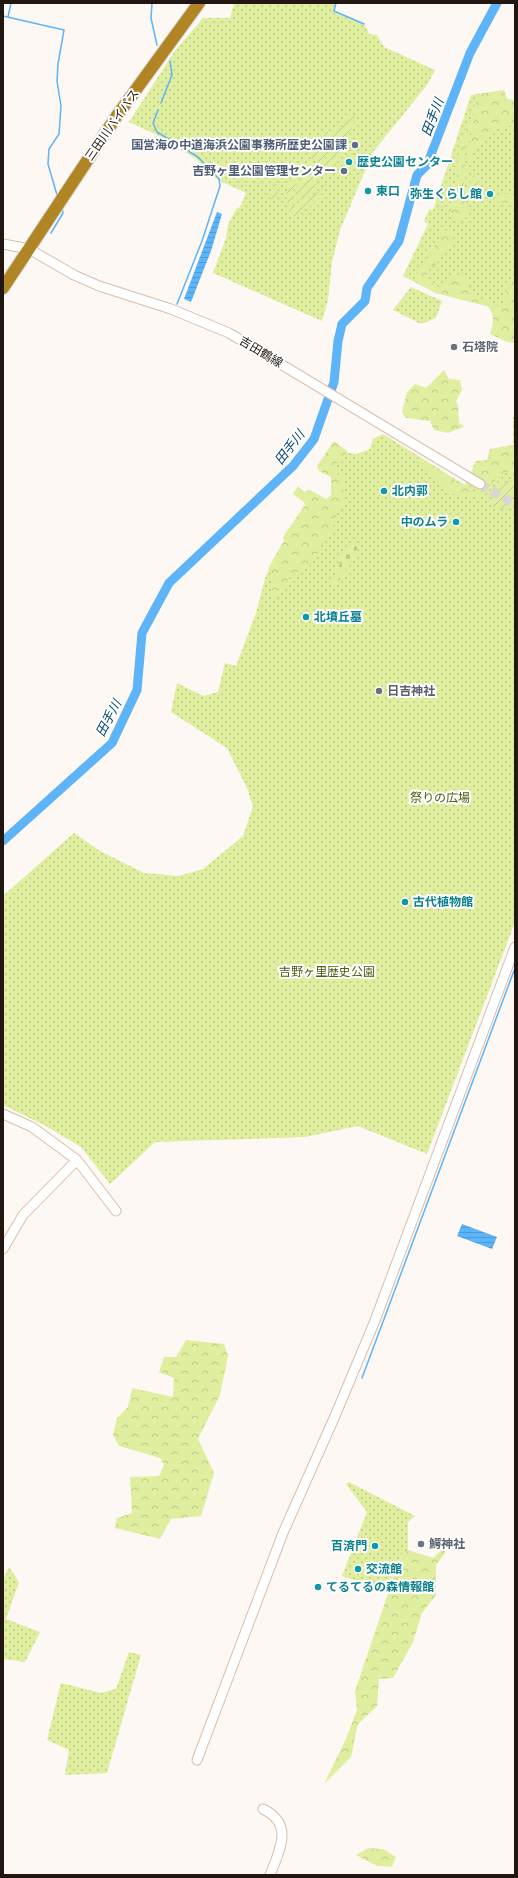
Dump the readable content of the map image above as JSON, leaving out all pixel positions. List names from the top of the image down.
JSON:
{
  "streets": {
    "highway": ["三田川バイパス"],
    "street": ["吉田鶴線"]
  },
  "crossings": [
    ["三田川バイパス", "吉田鶴線"]
  ],
  "water": ["田手川"],
  "parks": ["祭りの広場", "吉野ヶ里歴史公園"],
  "places": [
    "国営海の中道海浜公園事務所歴史公園課",
    "歴史公園センター",
    "吉野ヶ里公園管理センター",
    "東口",
    "弥生くらし館",
    "石塔院",
    "北内郭",
    "中のムラ",
    "北墳丘墓",
    "日吉神社",
    "古代植物館",
    "鰐神社",
    "百済門",
    "交流館",
    "てるてるの森情報館"
  ]
}
